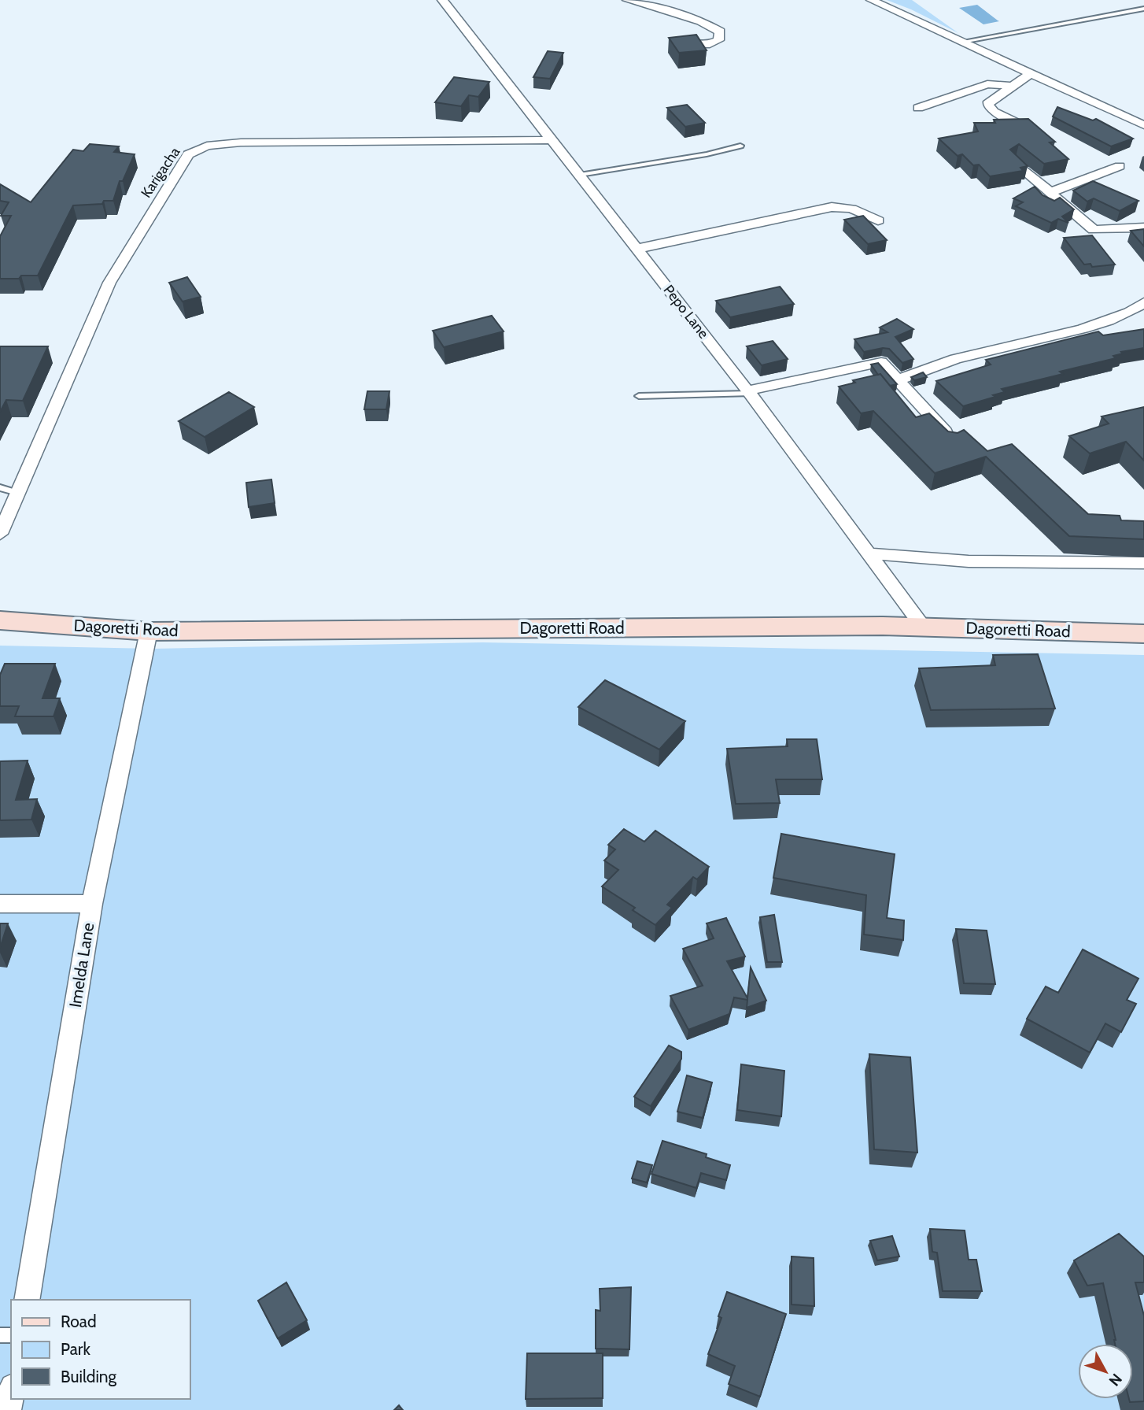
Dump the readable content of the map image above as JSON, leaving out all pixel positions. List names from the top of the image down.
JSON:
{
  "streets": {
    "main road": ["Dagoretti Road"],
    "street": ["Karigacha", "Pepo Lane", "Imelda Lane"]
  },
  "crossings": [
    ["Karigacha", "Pepo Lane"],
    ["Pepo Lane", "Dagoretti Road"],
    ["Dagoretti Road", "Imelda Lane"]
  ],
  "legend": ["Road", "Park", "Building"],
  "north": "bottom right"
}
